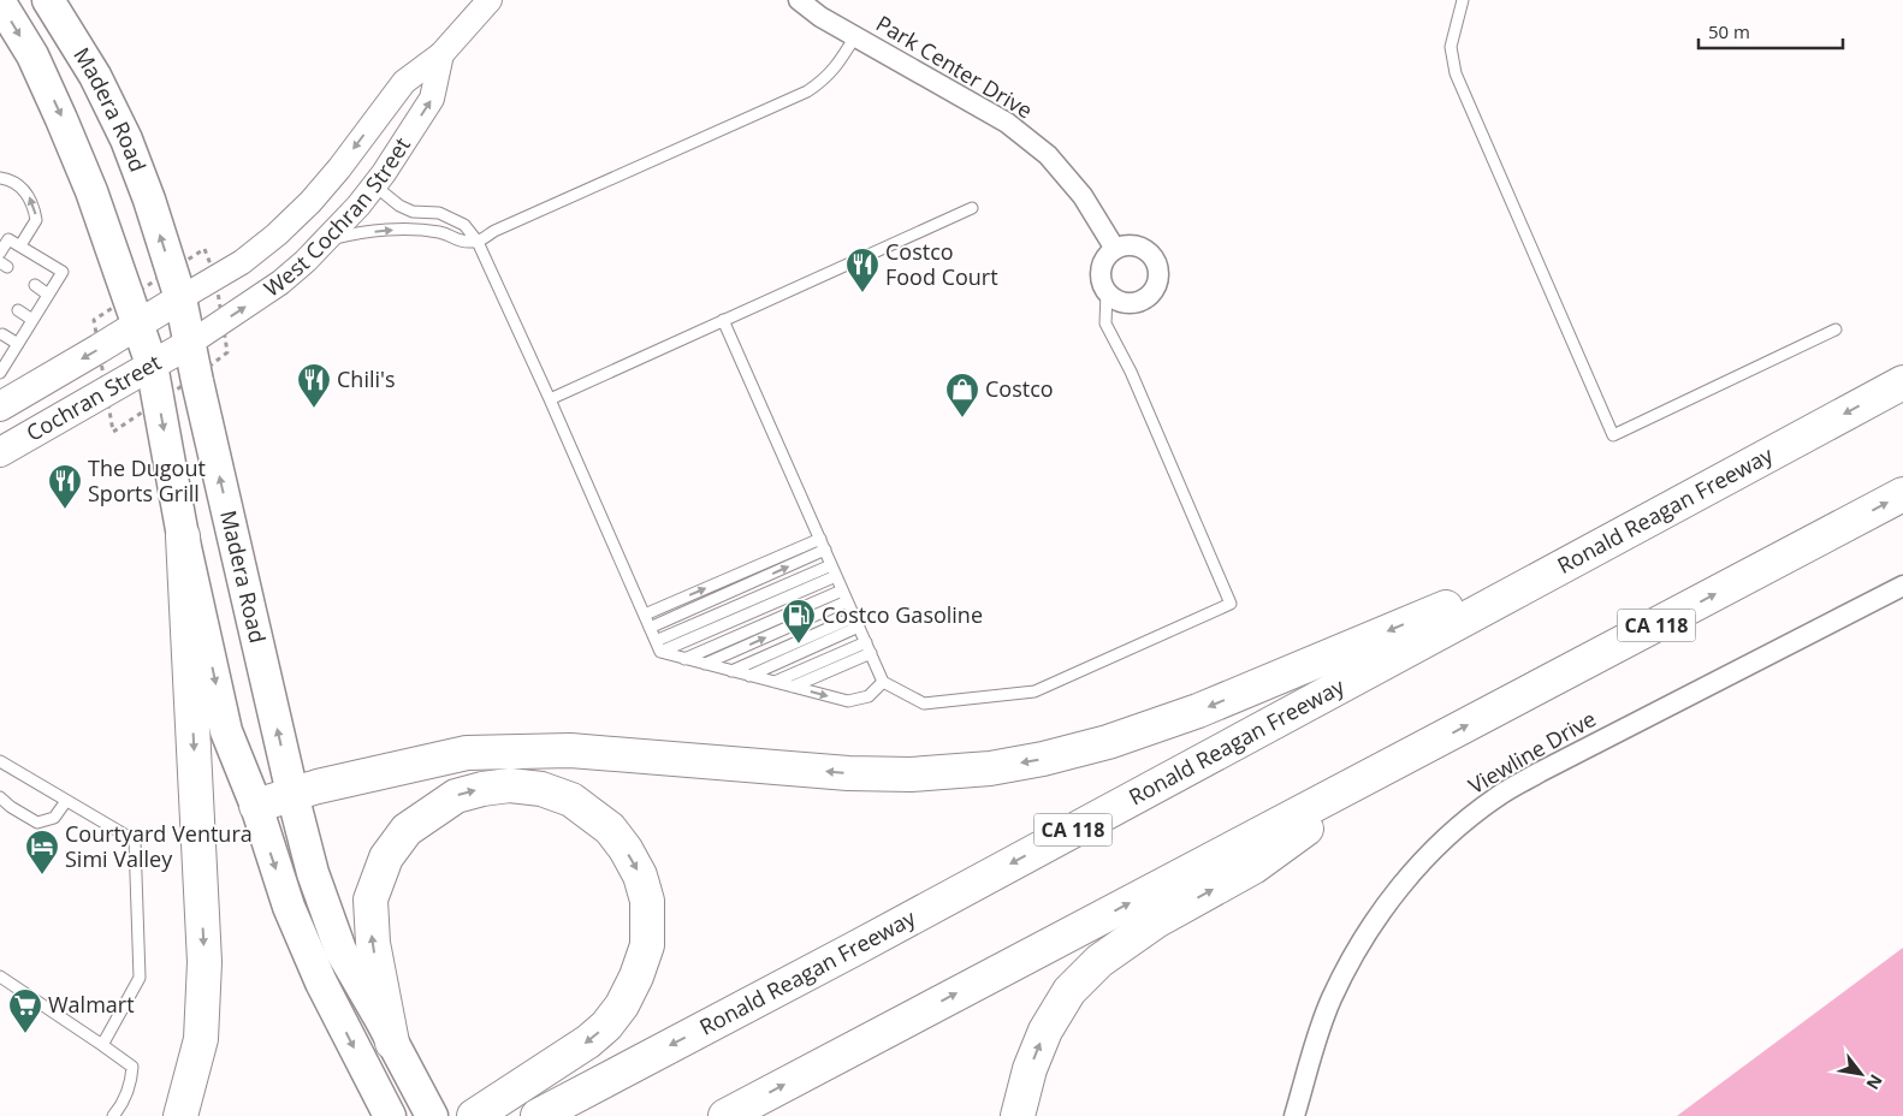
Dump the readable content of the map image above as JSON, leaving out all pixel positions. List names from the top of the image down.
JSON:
{
  "streets": {
    "highway": ["Ronald Reagan Freeway", "CA 118"],
    "main road": ["Madera Road", "Cochran Street"],
    "street": ["Park Center Drive", "West Cochran Street", "Viewline Drive"]
  },
  "crossings": [
    ["Madera Road", "West Cochran Street"],
    ["Madera Road", "Cochran Street"],
    ["West Cochran Street", "Cochran Street"]
  ],
  "places": {
    "restaurant": ["Costco Food Court", "Chili's", "The Dugout Sports Grill"],
    "shop": ["Costco"],
    "fuel station": ["Costco Gasoline"],
    "hotel": ["Courtyard Ventura Simi Valley"],
    "supermarket": ["Walmart"]
  },
  "scale_bar": "50 m",
  "north": "bottom right"
}
